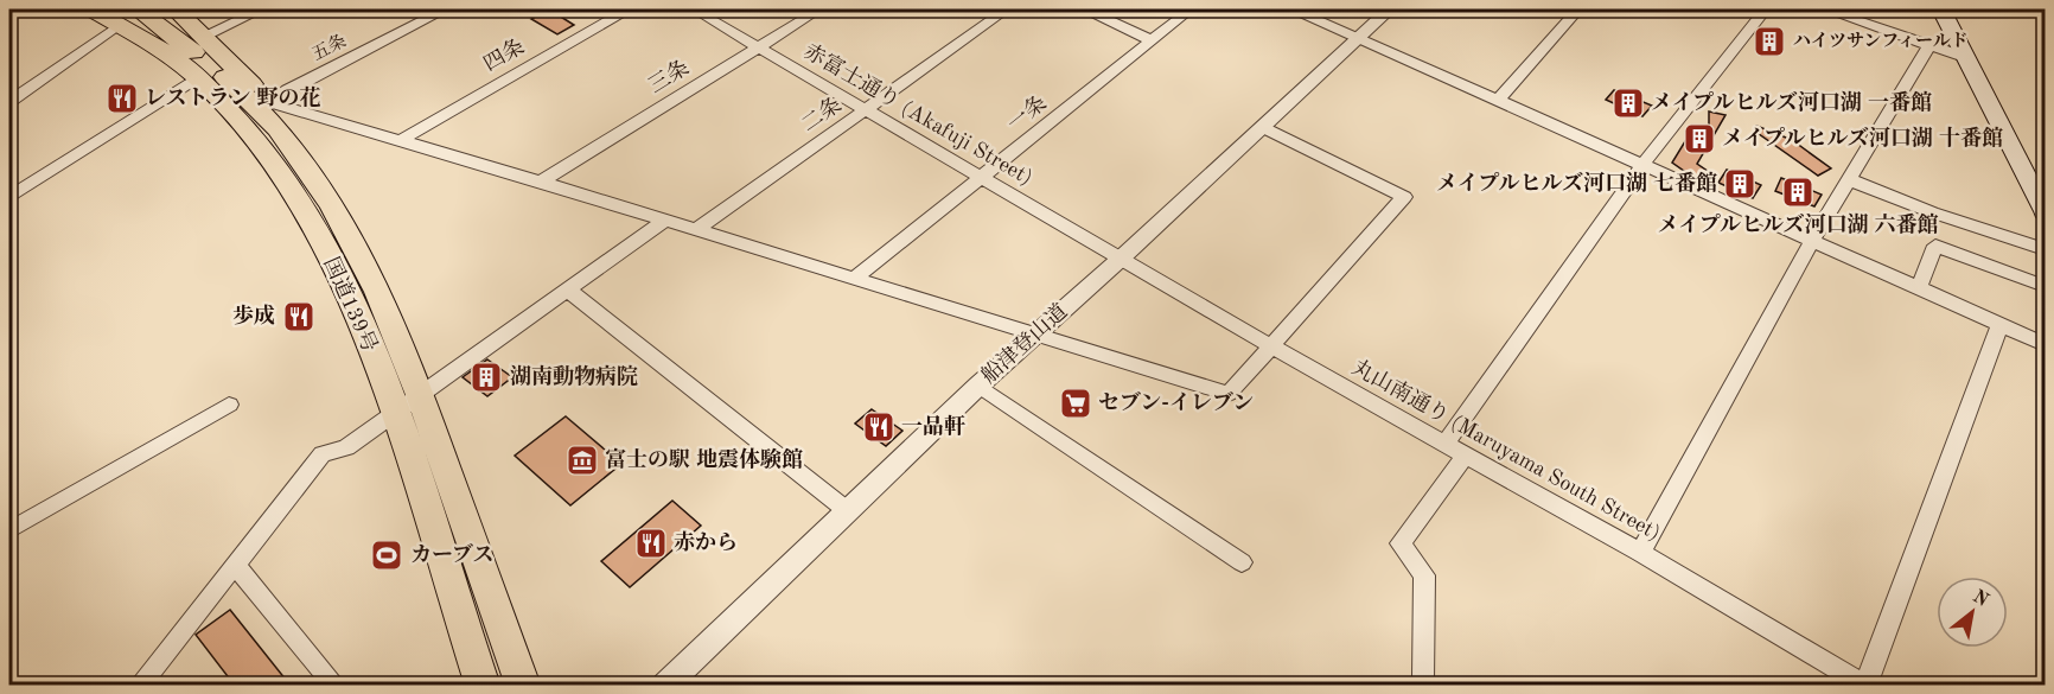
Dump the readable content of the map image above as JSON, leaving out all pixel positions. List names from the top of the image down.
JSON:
{
  "streets": {
    "highway": ["国道139号"],
    "street": [
      "五条",
      "四条",
      "三条",
      "一条",
      "二条",
      "赤富士通り (Akafuji Street)",
      "船津登山道",
      "丸山南通り (Maruyama South Street)"
    ]
  },
  "crossings": [
    ["五条", "国道139号"],
    ["三条", "赤富士通り (Akafuji Street)"],
    ["一条", "赤富士通り (Akafuji Street)"],
    ["二条", "赤富士通り (Akafuji Street)"],
    ["赤富士通り (Akafuji Street)", "船津登山道"],
    ["赤富士通り (Akafuji Street)", "丸山南通り (Maruyama South Street)"],
    ["船津登山道", "丸山南通り (Maruyama South Street)"]
  ],
  "places": {
    "building": [
      "ハイツサンフィールド",
      "メイプルヒルズ河口湖 一番館",
      "メイプルヒルズ河口湖 十番館",
      "メイプルヒルズ河口湖 七番館",
      "メイプルヒルズ河口湖 六番館",
      "湖南動物病院"
    ],
    "restaurant": [
      "レストラン 野の花",
      "歩成",
      "一品軒",
      "赤から"
    ],
    "supermarket": ["セブン-イレブン"],
    "museum": ["富士の駅 地震体験館"],
    "sports": ["カーブス"]
  },
  "north": "top right"
}
